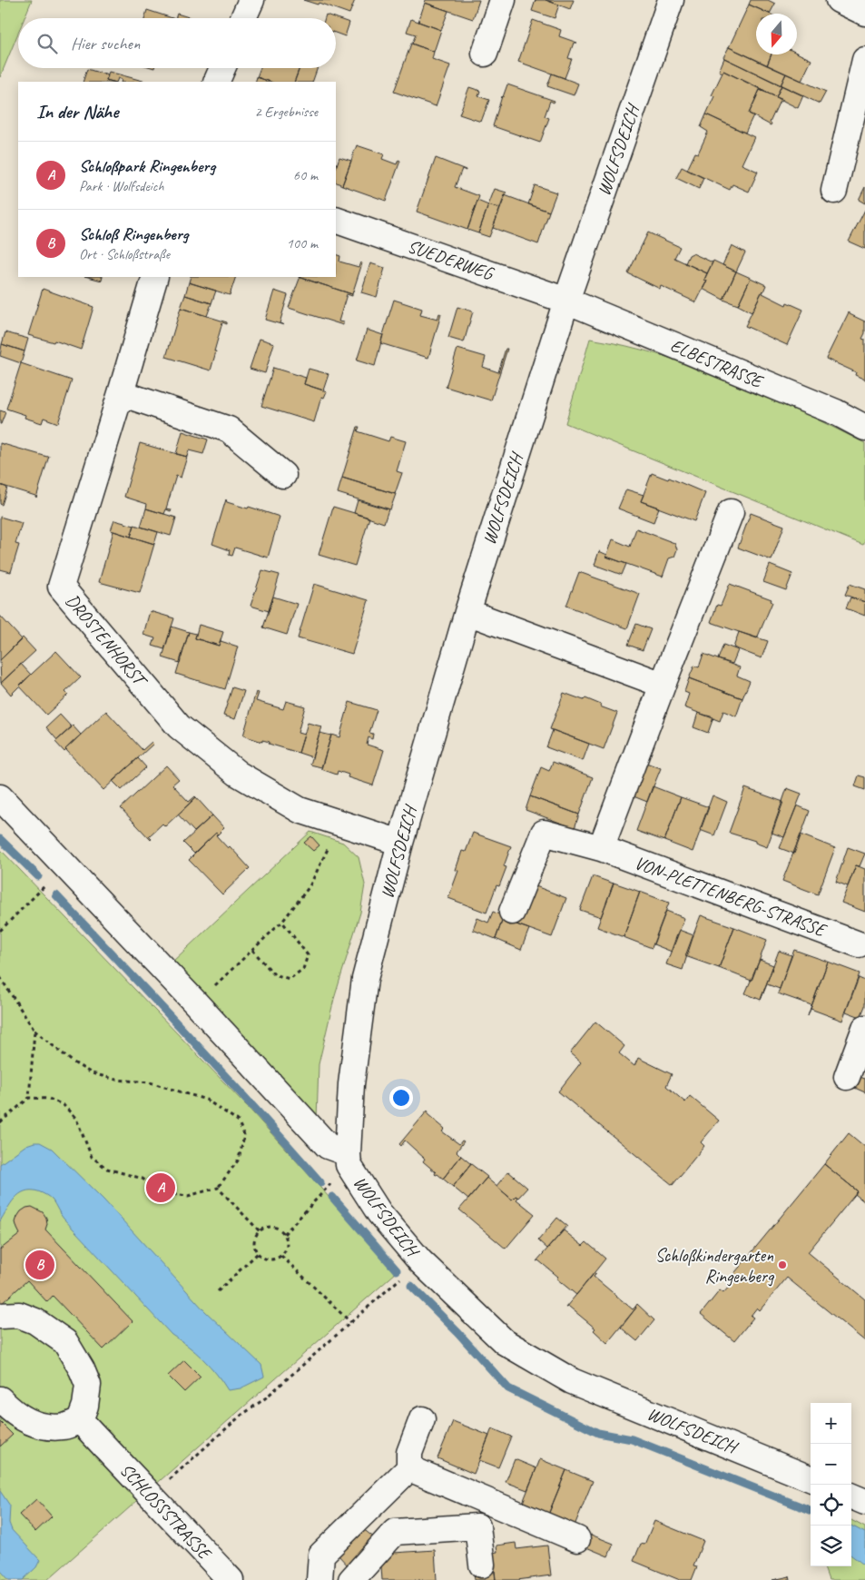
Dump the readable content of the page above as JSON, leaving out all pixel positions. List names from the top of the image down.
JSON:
{
  "streets": {
    "street": [
      "WOLFSDEICH",
      "SUEDERWEG",
      "ELBESTRASSE",
      "DROSTENHORST",
      "VON-PLETTENBERG-STRASSE",
      "SCHLOSSSTRASSE"
    ]
  },
  "crossings": [
    ["WOLFSDEICH", "SUEDERWEG"],
    ["WOLFSDEICH", "ELBESTRASSE"],
    ["WOLFSDEICH", "DROSTENHORST"],
    ["SUEDERWEG", "ELBESTRASSE"]
  ],
  "places": ["Schloßkindergarten Ringenberg"],
  "north": "bottom",
  "page": {
    "search": "Hier suchen",
    "heading": ["In der Nähe", "2 Ergebnisse"],
    "list": [
      {
        "mark": "A",
        "name": "Schloßpark Ringenberg",
        "note": "Park · Wolfsdeich",
        "value": "60 m"
      },
      {
        "mark": "B",
        "name": "Schloß Ringenberg",
        "note": "Ort · Schloßstraße",
        "value": "100 m"
      }
    ],
    "pins": ["A", "B"],
    "map_buttons": ["+", "−"]
  }
}
